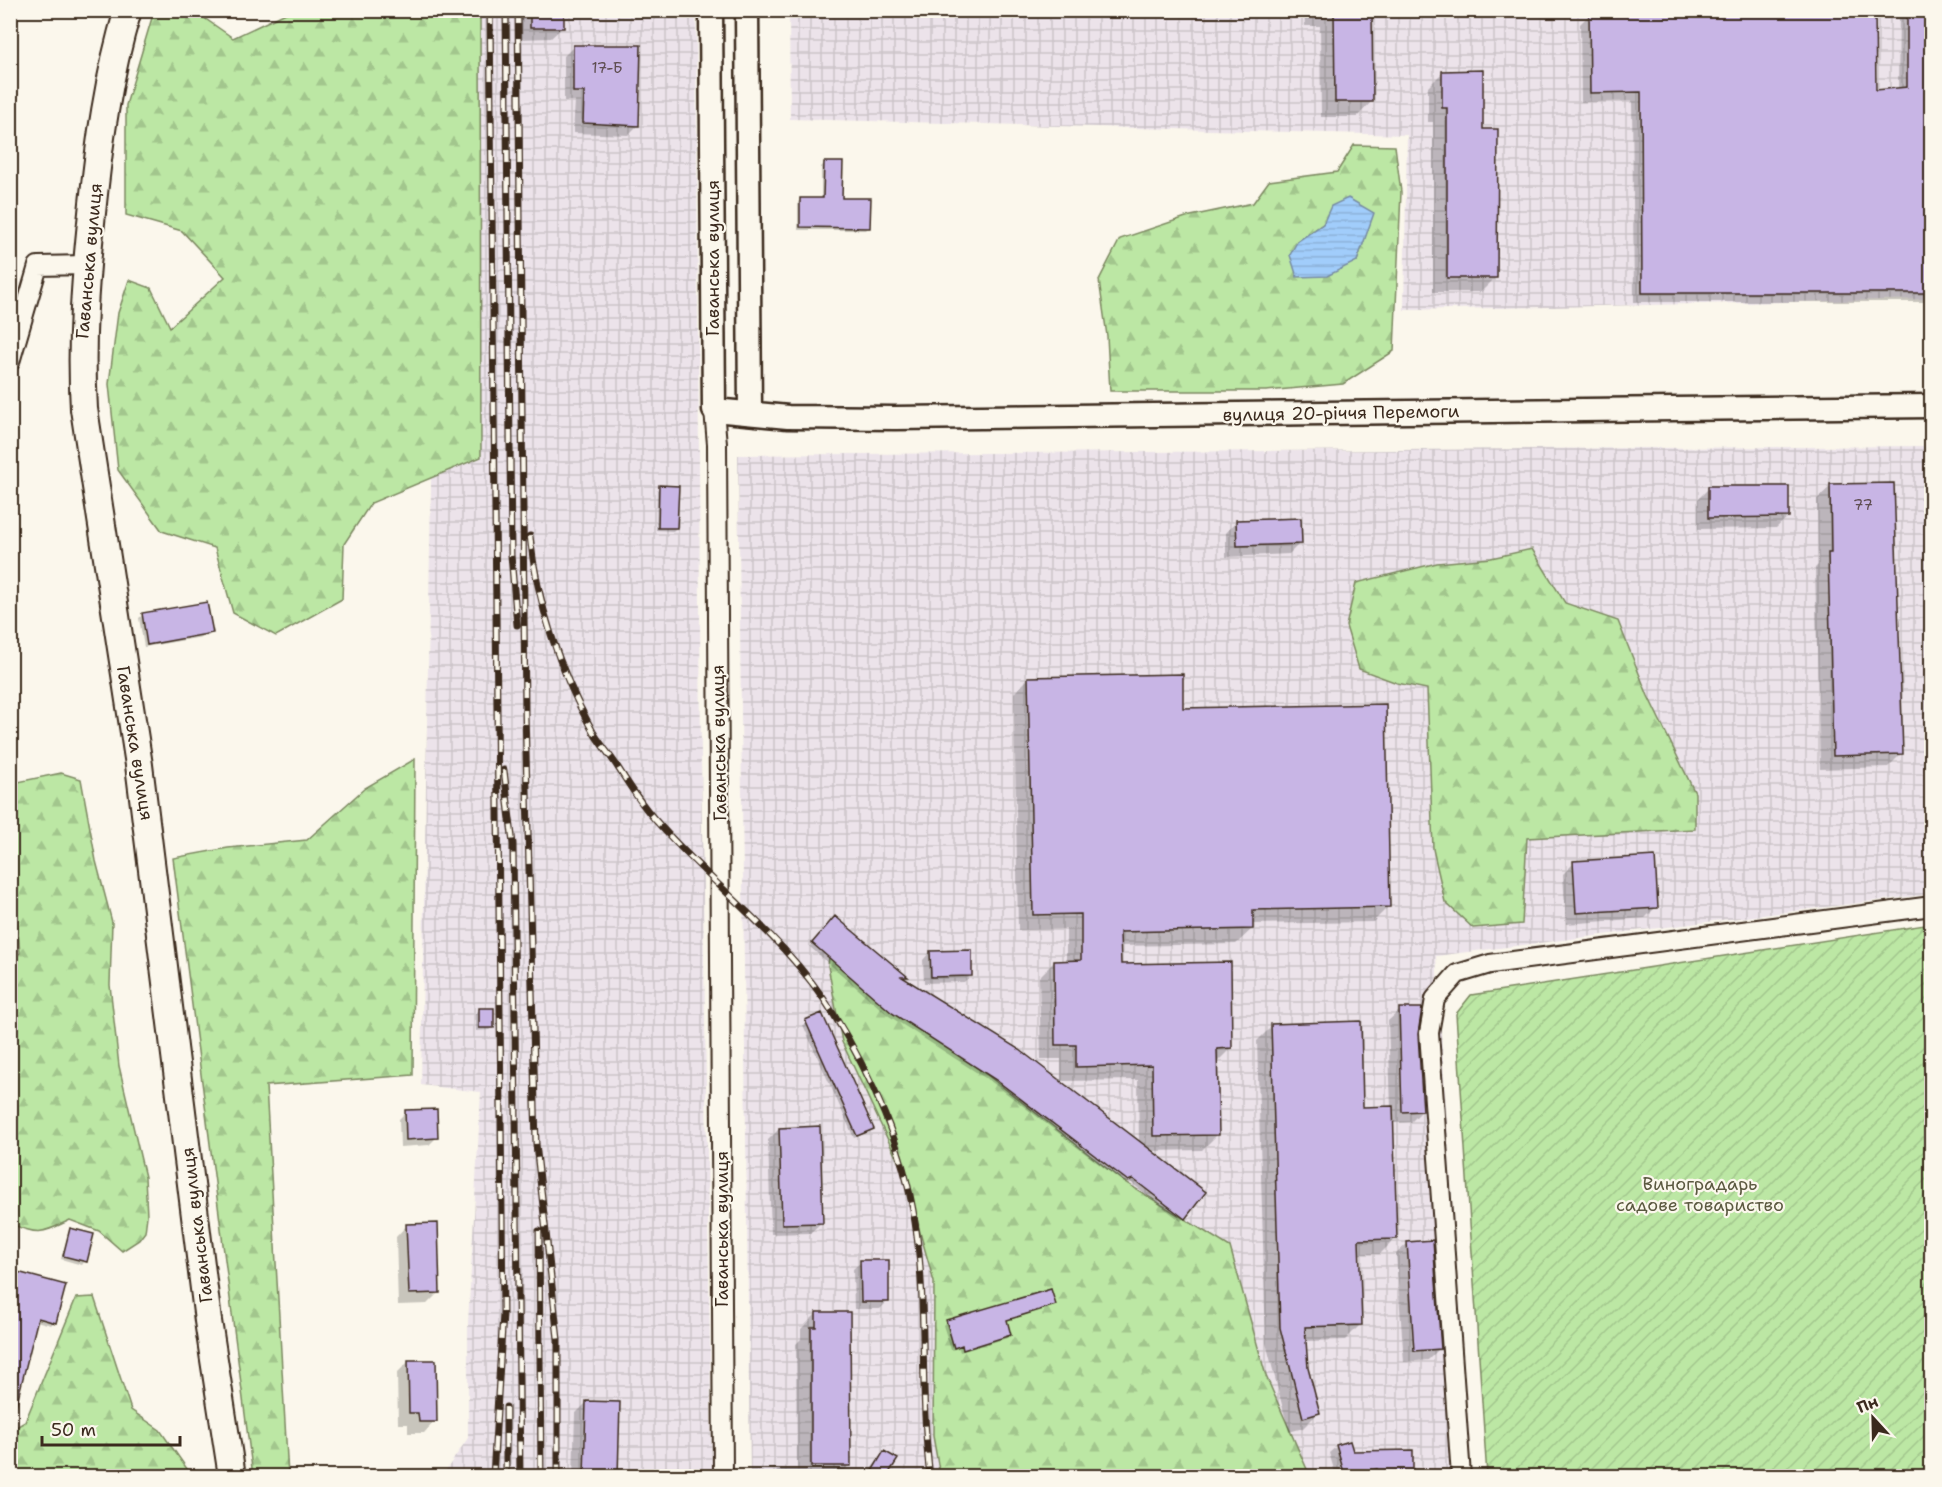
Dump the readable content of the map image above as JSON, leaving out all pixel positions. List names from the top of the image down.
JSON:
{
  "streets": {
    "main road": ["Гаванська вулиця"],
    "street": ["вулиця 20-річчя Перемоги"]
  },
  "crossings": [
    ["Гаванська вулиця", "вулиця 20-річчя Перемоги"]
  ],
  "parks": ["Виноградарь садове товариство"],
  "house_numbers": ["17-Б", "77"],
  "scale_bar": "50 m",
  "north": "top"
}
